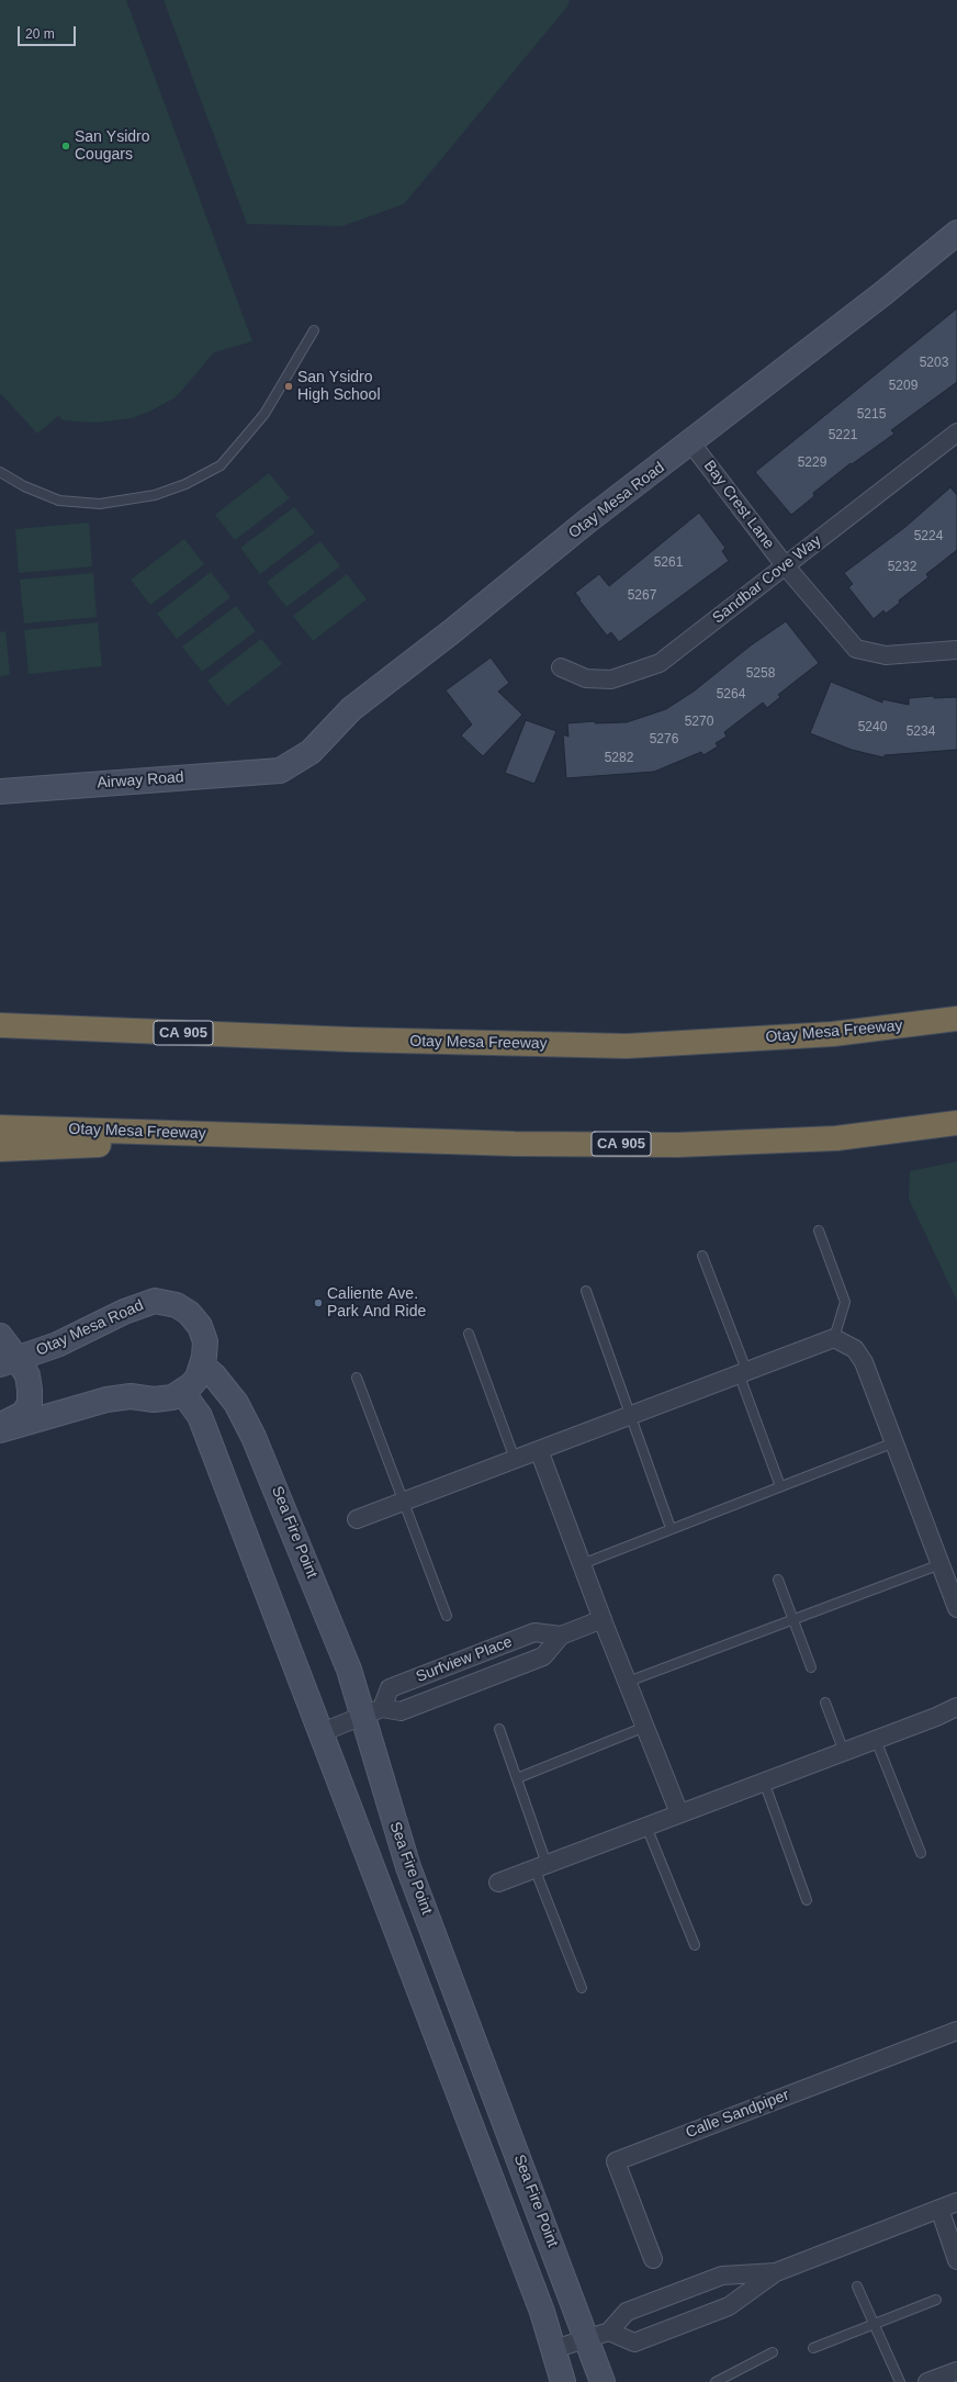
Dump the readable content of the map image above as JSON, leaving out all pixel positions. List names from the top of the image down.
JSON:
{
  "streets": {
    "highway": ["Otay Mesa Freeway", "CA 905"],
    "street": [
      "Otay Mesa Road",
      "Bay Crest Lane",
      "Sandbar Cove Way",
      "Airway Road",
      "Sea Fire Point",
      "Surfview Place",
      "Calle Sandpiper"
    ]
  },
  "crossings": [
    ["Otay Mesa Road", "Bay Crest Lane"],
    ["Otay Mesa Road", "Airway Road"],
    ["Otay Mesa Road", "Sea Fire Point"],
    ["Bay Crest Lane", "Sandbar Cove Way"],
    ["Sea Fire Point", "Surfview Place"]
  ],
  "places": ["San Ysidro Cougars", "San Ysidro High School", "Caliente Ave. Park And Ride"],
  "house_numbers": [
    "5203",
    "5209",
    "5215",
    "5221",
    "5229",
    "5224",
    "5261",
    "5232",
    "5267",
    "5258",
    "5264",
    "5270",
    "5240",
    "5234",
    "5276",
    "5282"
  ],
  "scale_bar": "20 m"
}
